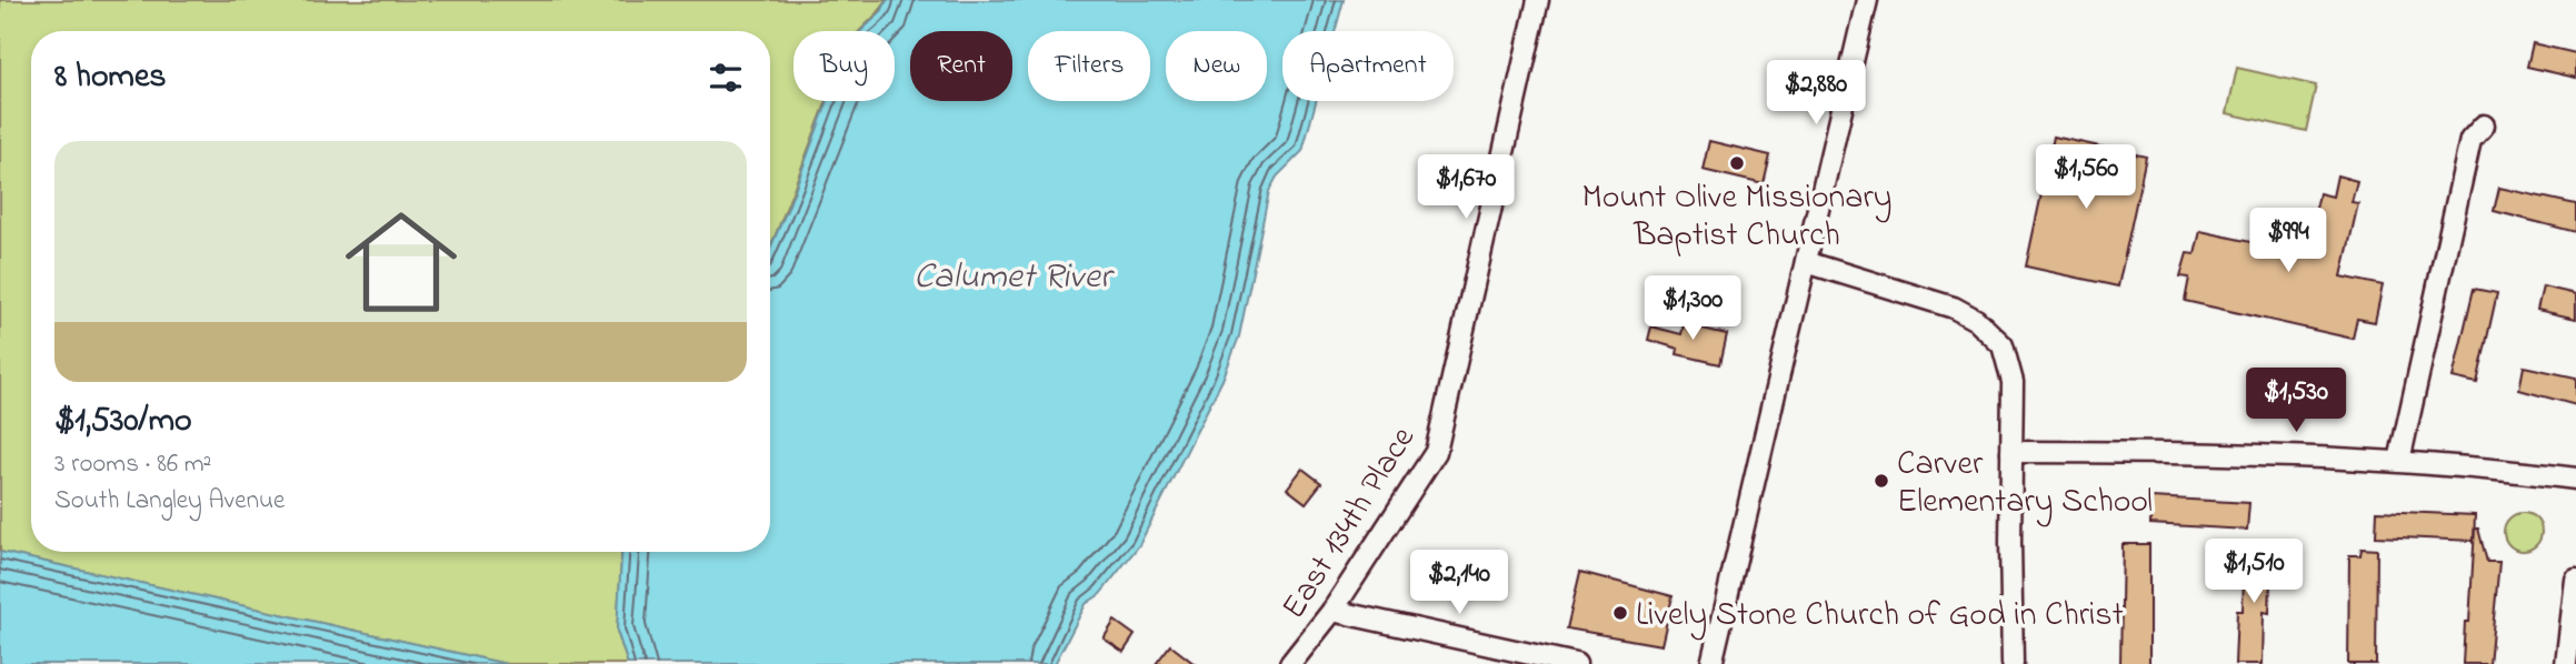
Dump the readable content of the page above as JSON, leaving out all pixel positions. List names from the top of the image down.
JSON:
{
  "streets": {
    "street": ["East 134th Place"]
  },
  "water": ["Calumet River"],
  "places": ["Mount Olive Missionary Baptist Church", "Carver Elementary School", "Lively Stone Church of God in Christ"],
  "page": {
    "chip": [
      "Buy",
      "Rent",
      "Filters",
      "New",
      "Apartment"
    ],
    "heading": "8 homes",
    "price": [
      "$2,880",
      "$1,560",
      "$1,670",
      "$994",
      "$1,300",
      "$1,530",
      "$1,510",
      "$2,140"
    ],
    "list": [
      {
        "name": "$1,530/mo",
        "note": "3 rooms · 86 m² · South Langley Avenue"
      }
    ]
  }
}
